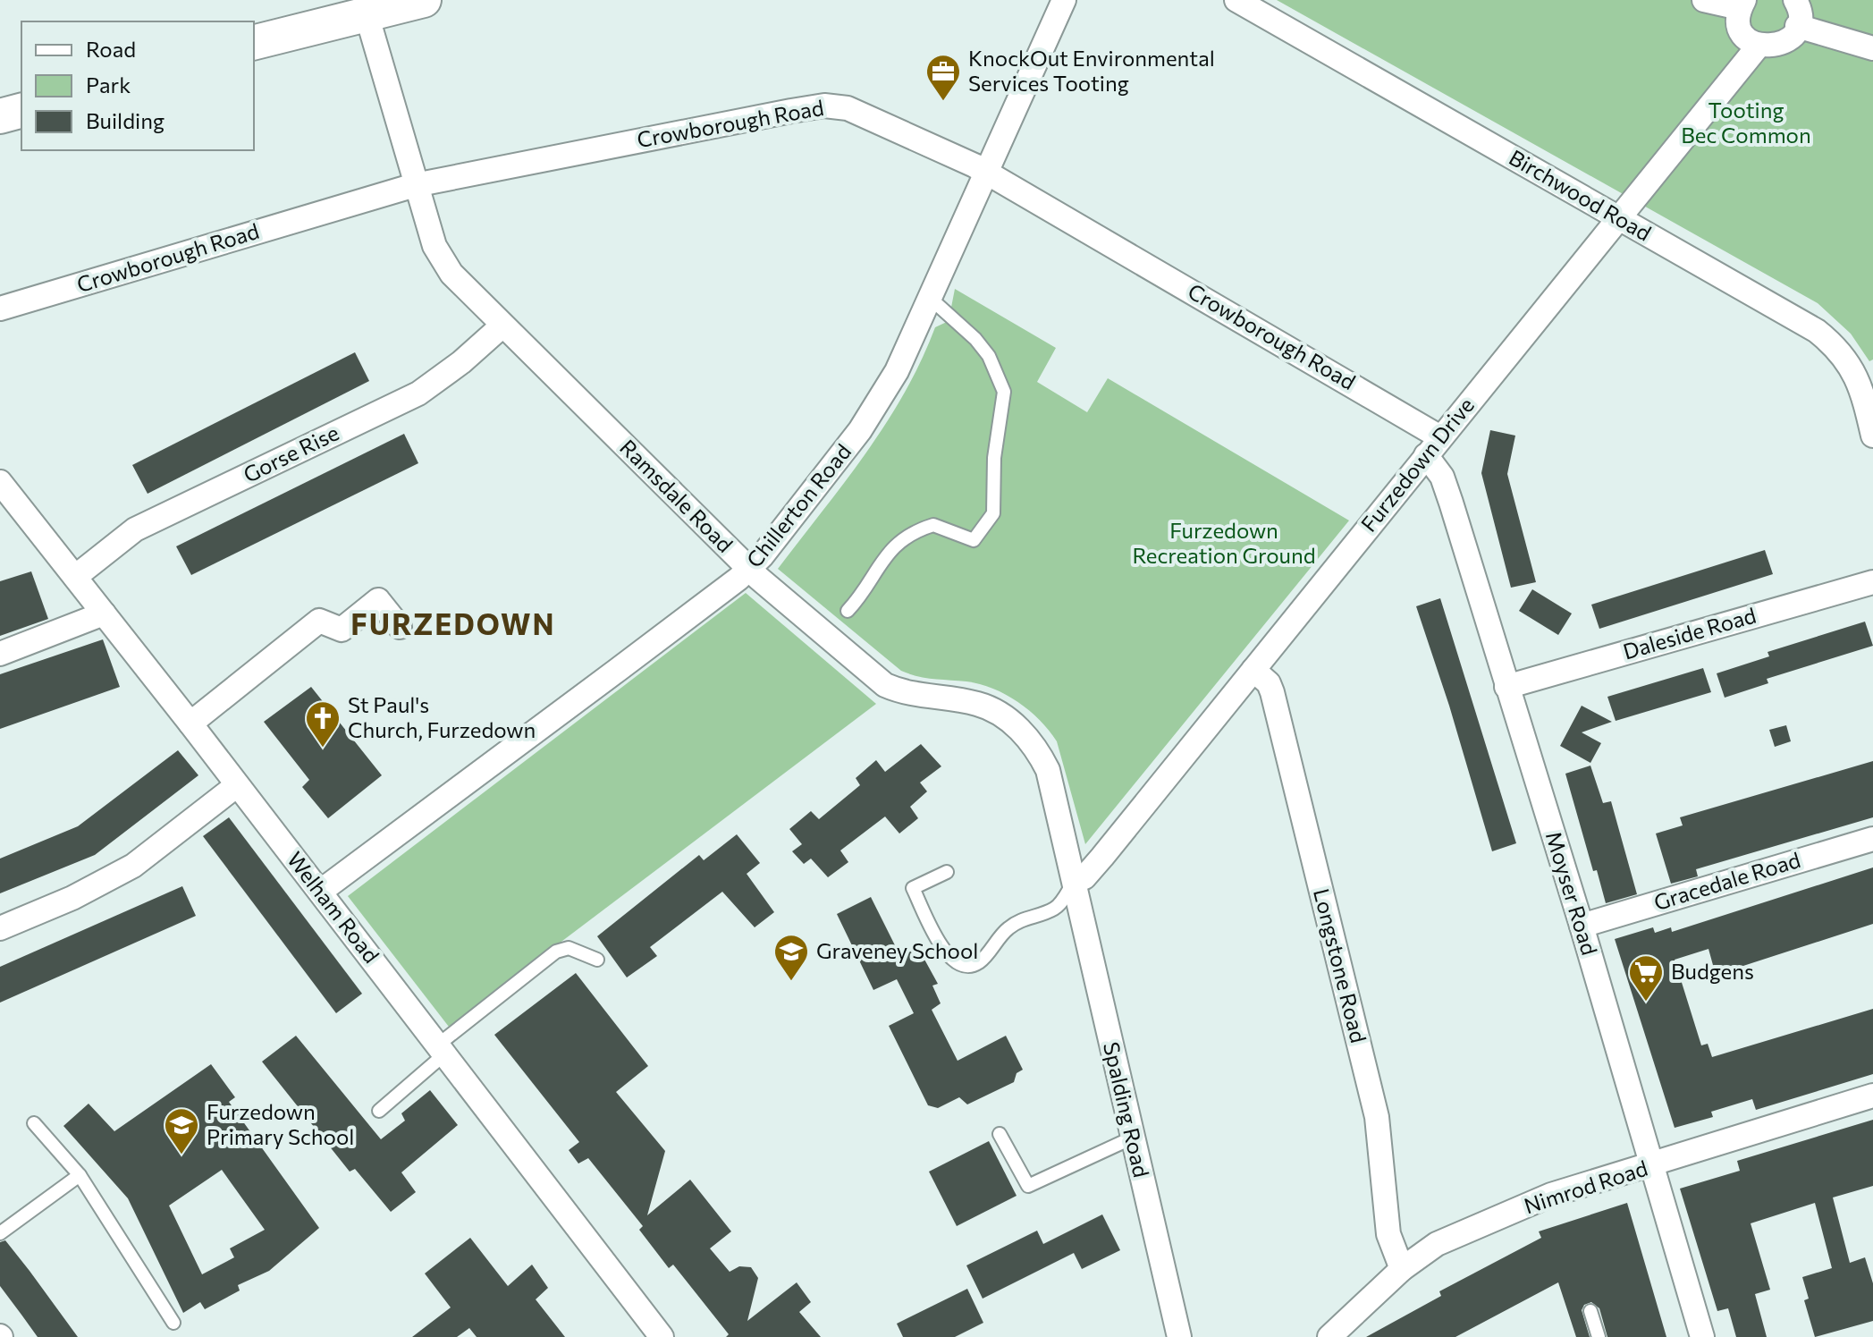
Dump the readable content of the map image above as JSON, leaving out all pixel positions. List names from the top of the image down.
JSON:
{
  "streets": {
    "street": [
      "Crowborough Road",
      "Birchwood Road",
      "Gorse Rise",
      "Furzedown Drive",
      "Ramsdale Road",
      "Chillerton Road",
      "Daleside Road",
      "Gracedale Road",
      "Moyser Road",
      "Welham Road",
      "Longstone Road",
      "Spalding Road",
      "Nimrod Road"
    ]
  },
  "crossings": [
    ["Crowborough Road", "Furzedown Drive"],
    ["Crowborough Road", "Ramsdale Road"],
    ["Crowborough Road", "Chillerton Road"],
    ["Crowborough Road", "Moyser Road"],
    ["Birchwood Road", "Furzedown Drive"],
    ["Gorse Rise", "Ramsdale Road"],
    ["Gorse Rise", "Welham Road"],
    ["Furzedown Drive", "Ramsdale Road"],
    ["Furzedown Drive", "Moyser Road"],
    ["Furzedown Drive", "Longstone Road"],
    ["Furzedown Drive", "Spalding Road"],
    ["Ramsdale Road", "Chillerton Road"],
    ["Ramsdale Road", "Spalding Road"],
    ["Chillerton Road", "Welham Road"],
    ["Daleside Road", "Moyser Road"],
    ["Gracedale Road", "Moyser Road"],
    ["Moyser Road", "Nimrod Road"],
    ["Longstone Road", "Nimrod Road"]
  ],
  "districts": ["FURZEDOWN"],
  "parks": ["Tooting Bec Common", "Furzedown Recreation Ground"],
  "places": {
    "office": ["KnockOut Environmental Services Tooting"],
    "church": ["St Paul's Church, Furzedown"],
    "school or university": ["Graveney School", "Furzedown Primary School"],
    "supermarket": ["Budgens"]
  },
  "legend": ["Road", "Park", "Building"]
}
